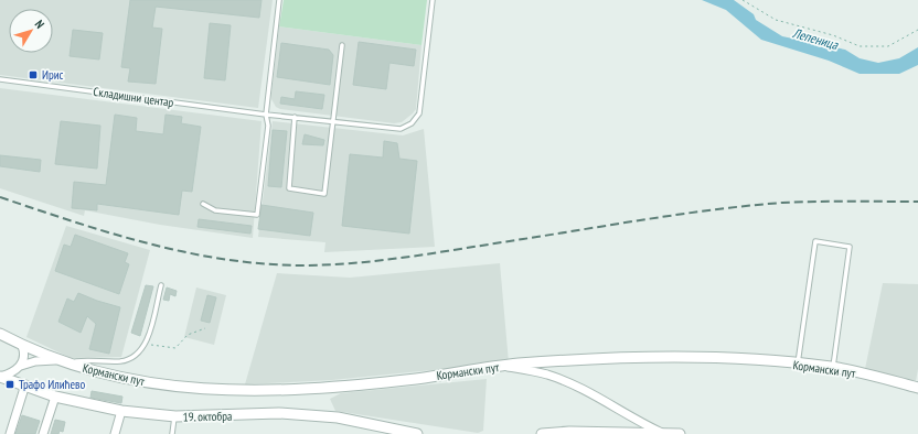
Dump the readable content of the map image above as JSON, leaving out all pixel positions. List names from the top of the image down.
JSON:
{
  "streets": {
    "street": ["Кормански пут", "19. октобра"],
    "lane": ["Складишни центар"]
  },
  "water": ["Лепеница"],
  "places": {
    "transit": ["Ирис", "Трафо Илићево"]
  },
  "north": "top right"
}
